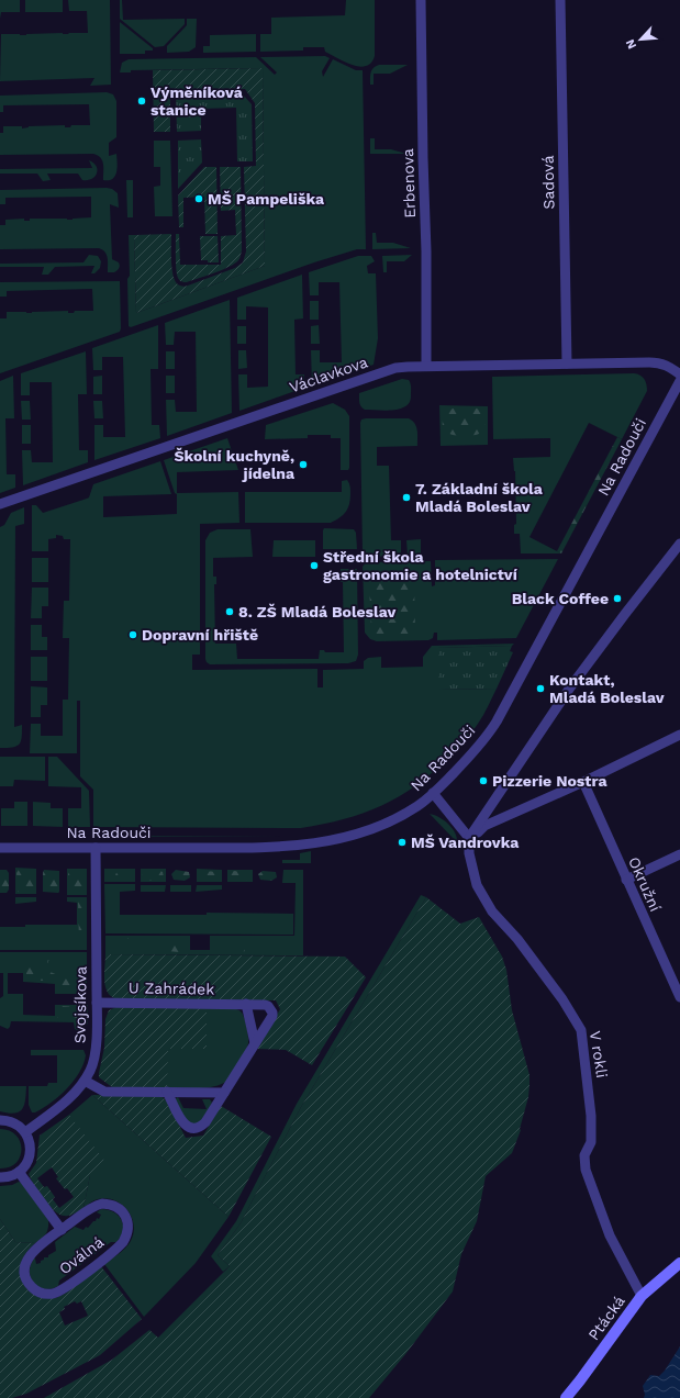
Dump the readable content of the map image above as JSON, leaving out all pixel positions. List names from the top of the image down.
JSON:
{
  "streets": {
    "street": [
      "Sadová",
      "Erbenova",
      "Václavkova",
      "Na Radouči",
      "Okružní",
      "U Zahrádek",
      "Svojsíkova",
      "V rokli",
      "Oválná",
      "Ptácká"
    ]
  },
  "crossings": [
    ["Sadová", "Václavkova"],
    ["Erbenova", "Václavkova"],
    ["Na Radouči", "Svojsíkova"],
    ["U Zahrádek", "Svojsíkova"],
    ["V rokli", "Ptácká"]
  ],
  "places": [
    "Výměníková stanice",
    "MŠ Pampeliška",
    "Školní kuchyně, jídelna",
    "7. Základní škola Mladá Boleslav",
    "Střední škola gastronomie a hotelnictví",
    "Black Coffee",
    "8. ZŠ Mladá Boleslav",
    "Dopravní hřiště",
    "Kontakt, Mladá Boleslav",
    "Pizzerie Nostra",
    "MŠ Vandrovka"
  ],
  "north": "bottom left"
}
